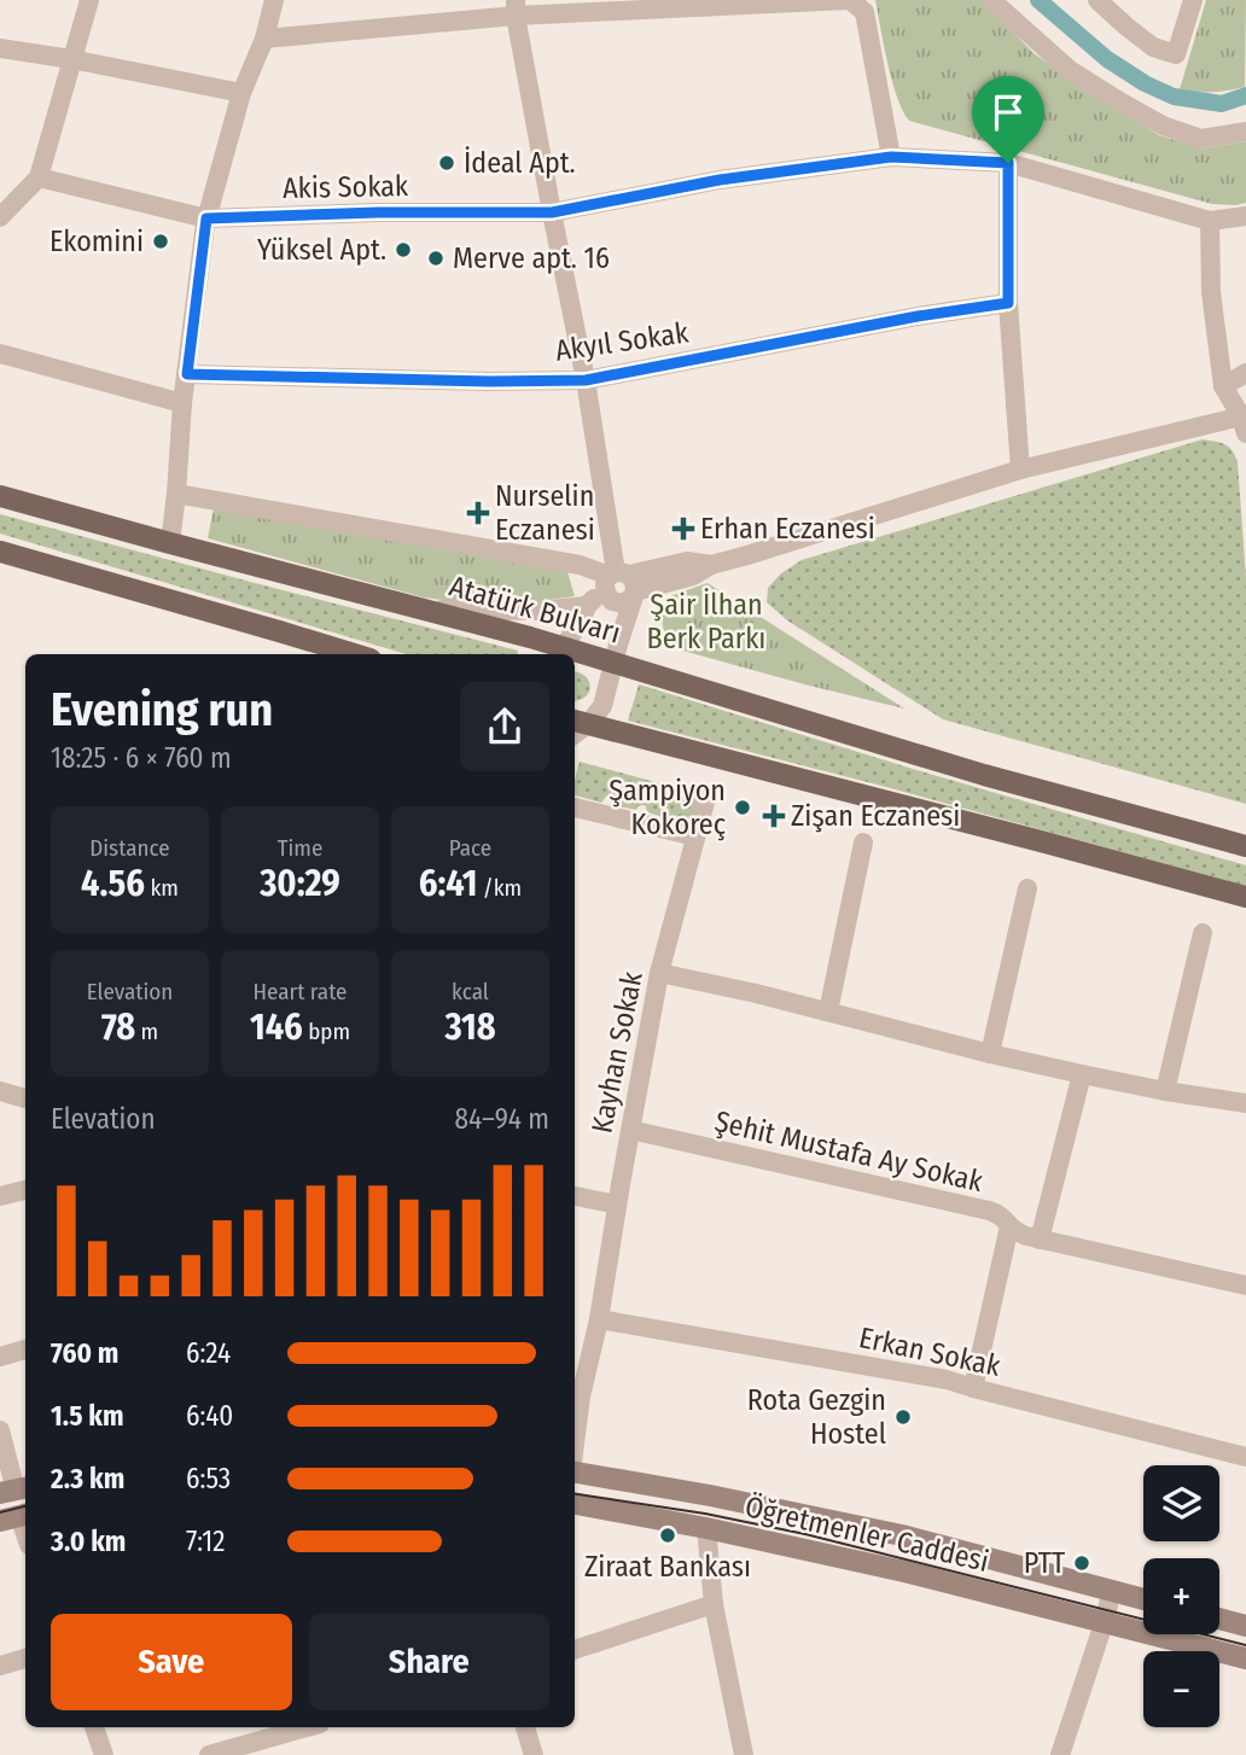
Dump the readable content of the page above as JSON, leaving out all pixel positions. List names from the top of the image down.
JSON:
{
  "streets": {
    "main road": ["Atatürk Bulvarı", "Öğretmenler Caddesi"],
    "street": [
      "Akis Sokak",
      "Akyıl Sokak",
      "Kayhan Sokak",
      "Şehit Mustafa Ay Sokak",
      "Erkan Sokak"
    ]
  },
  "crossings": [
    ["Kayhan Sokak", "Şehit Mustafa Ay Sokak"],
    ["Kayhan Sokak", "Erkan Sokak"]
  ],
  "parks": ["Şair İlhan Berk Parkı"],
  "places": {
    "other": [
      "İdeal Apt.",
      "Ekomini",
      "Yüksel Apt.",
      "Merve apt. 16",
      "Şampiyon Kokoreç",
      "Rota Gezgin Hostel",
      "Ziraat Bankası",
      "PTT"
    ],
    "health": ["Nurselin Eczanesi", "Erhan Eczanesi", "Zişan Eczanesi"]
  },
  "page": {
    "heading": ["Evening run", "18:25 · 6 × 760 m"],
    "stats": [
      ["Distance", "4.56 km"],
      ["Time", "30:29"],
      ["Pace", "6:41 /km"],
      ["Elevation", "78 m"],
      ["Heart rate", "146 bpm"],
      ["kcal", "318"]
    ],
    "chart": ["Elevation", "84–94 m"],
    "list": [
      {
        "name": "760 m",
        "note": "6:24"
      },
      {
        "name": "1.5 km",
        "note": "6:40"
      },
      {
        "name": "2.3 km",
        "note": "6:53"
      },
      {
        "name": "3.0 km",
        "note": "7:12"
      }
    ],
    "map_buttons": ["+", "−"],
    "buttons": ["Save", "Share"]
  }
}
